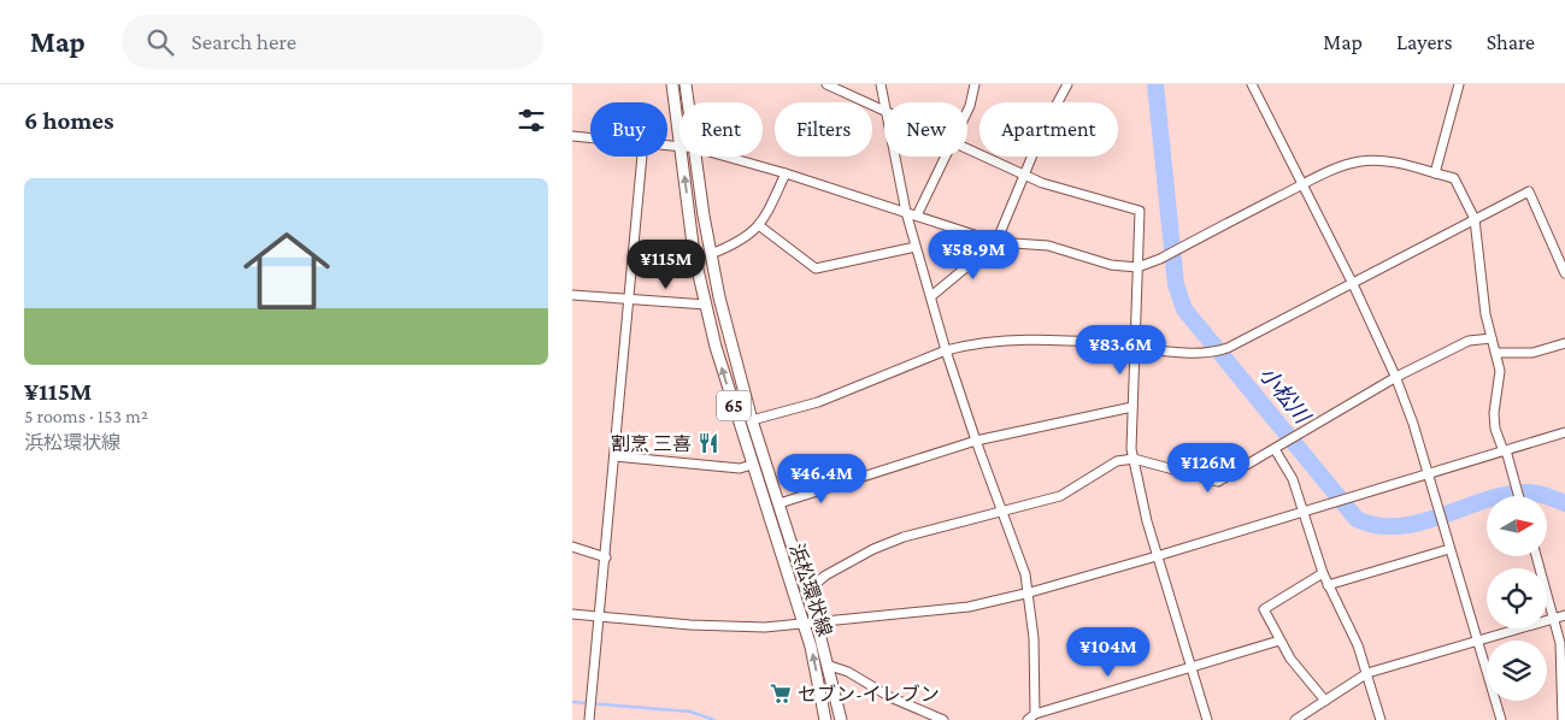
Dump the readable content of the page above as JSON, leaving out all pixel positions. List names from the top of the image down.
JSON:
{
  "streets": {
    "main road": ["65", "浜松環状線"]
  },
  "water": ["小松川"],
  "places": {
    "restaurant": ["割烹 三喜"],
    "supermarket": ["セブン-イレブン"]
  },
  "north": "right",
  "page": {
    "header": "Map",
    "search": "Search here",
    "nav": ["Map", "Layers", "Share"],
    "heading": "6 homes",
    "chip": [
      "Buy",
      "Rent",
      "Filters",
      "New",
      "Apartment"
    ],
    "list": [
      {
        "name": "¥115M",
        "note": "5 rooms · 153 m² · 浜松環状線"
      }
    ],
    "price": [
      "¥58.9M",
      "¥115M",
      "¥83.6M",
      "¥126M",
      "¥46.4M",
      "¥104M"
    ]
  }
}
